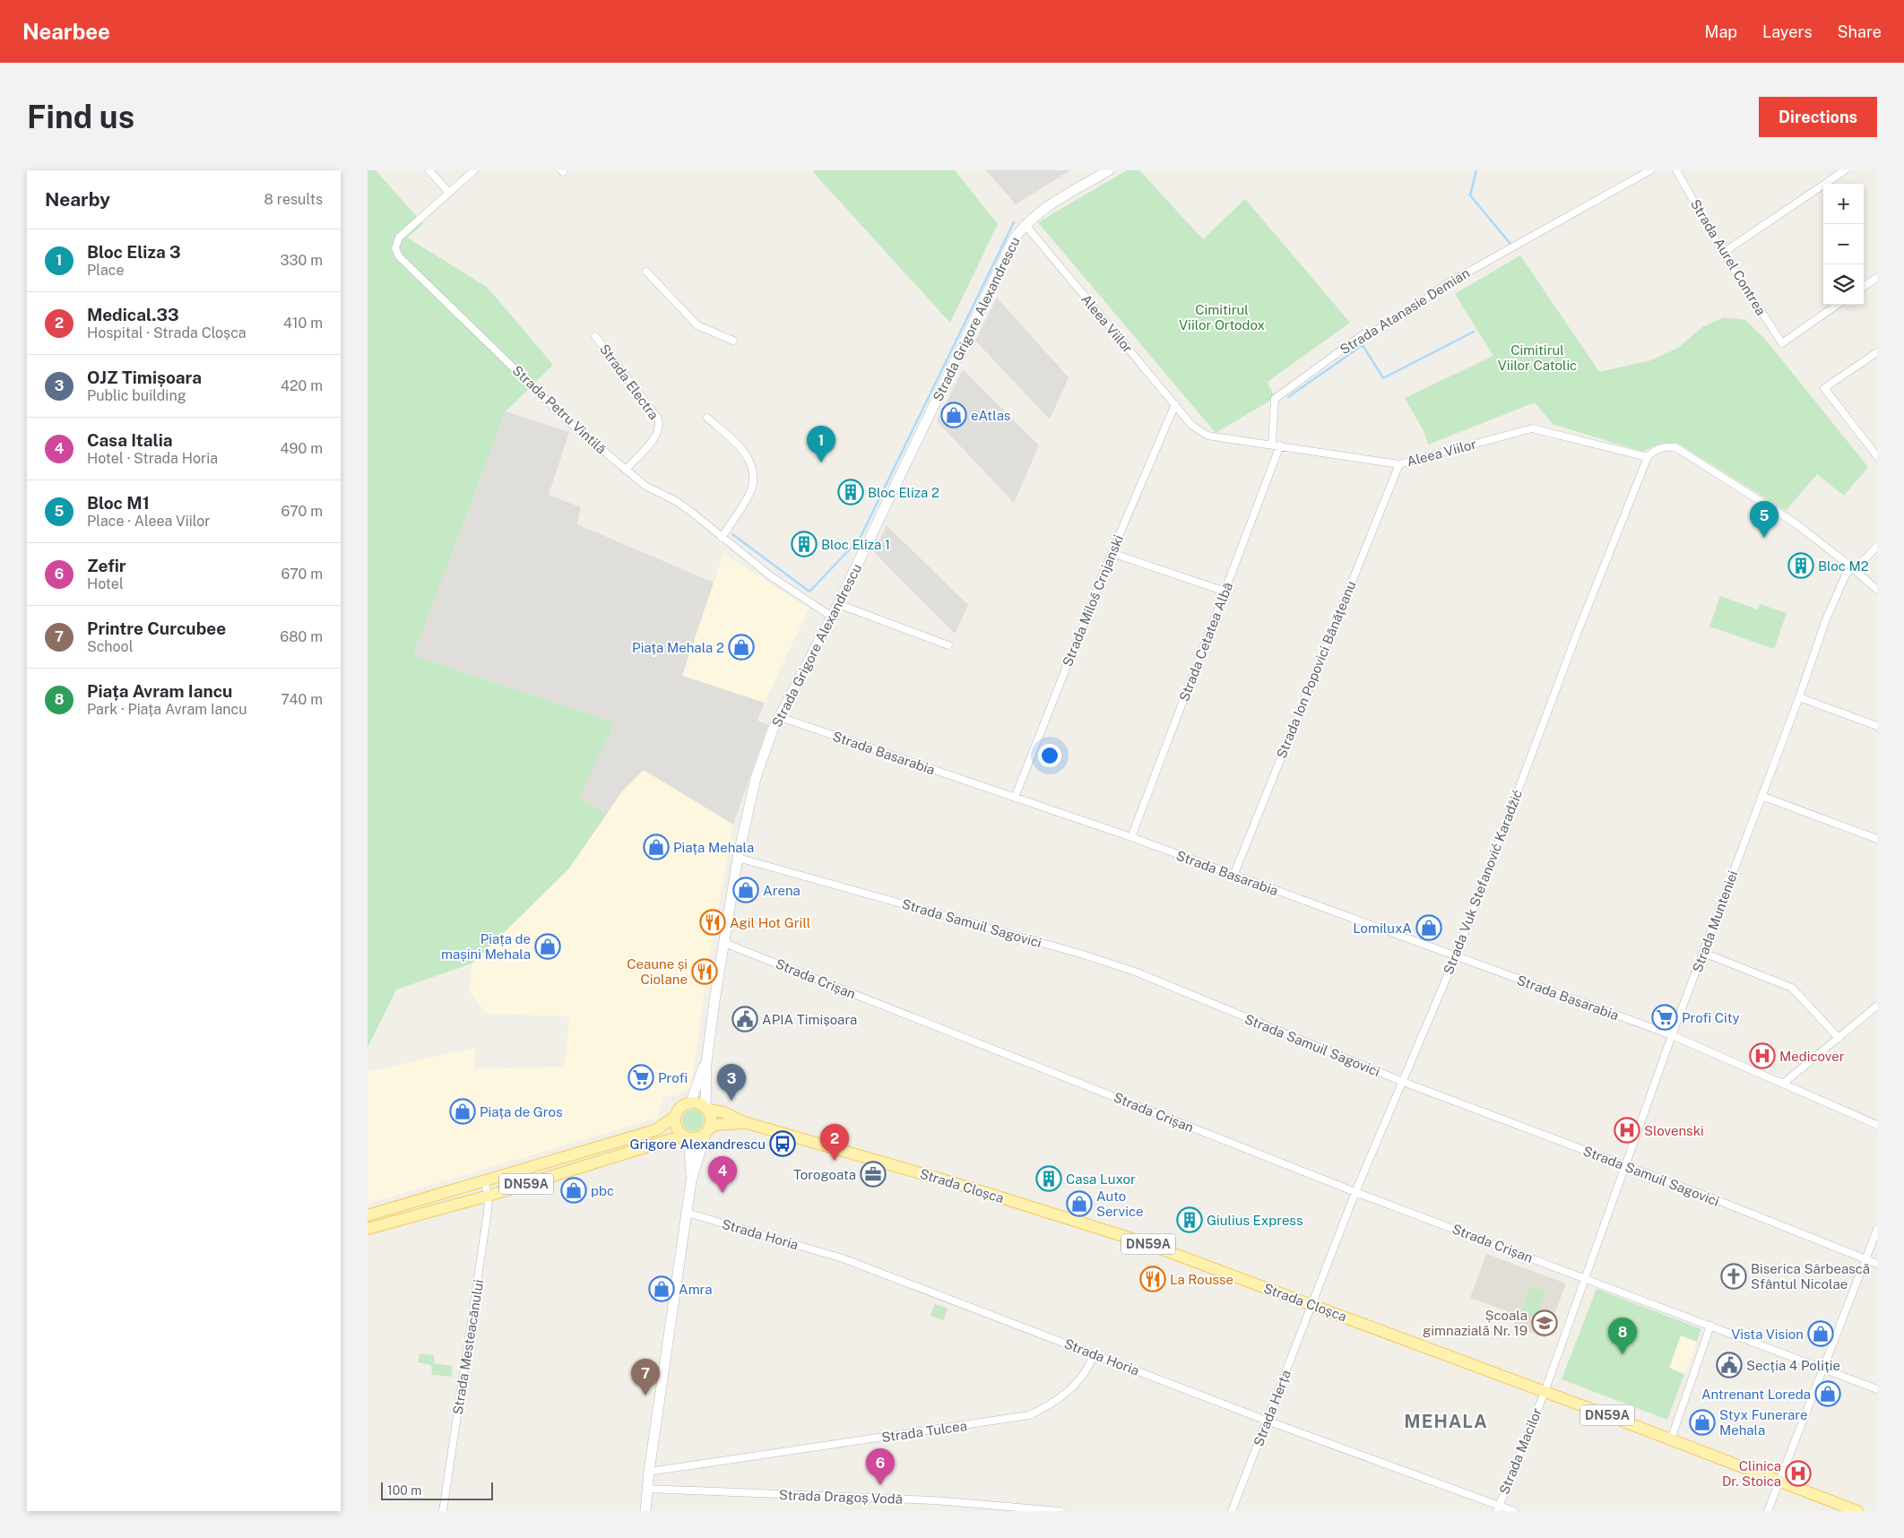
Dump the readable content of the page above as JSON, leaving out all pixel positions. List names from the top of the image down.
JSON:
{
  "streets": {
    "main road": ["DN59A", "Strada Cloșca"],
    "street": [
      "Strada Aurel Contrea",
      "Strada Atanasie Demian",
      "Strada Grigore Alexandrescu",
      "Aleea Viilor",
      "Strada Electra",
      "Strada Petru Vintilă",
      "Strada Miloš Crnjanski",
      "Strada Cetatea Albă",
      "Strada Ion Popovici Bănățeanu",
      "Strada Basarabia",
      "Strada Vuk Stefanović Karadžić",
      "Strada Munteniei",
      "Strada Samuil Sagovici",
      "Strada Crișan",
      "Strada Horia",
      "Strada Mesteacănului",
      "Strada Herța",
      "Strada Tulcea",
      "Strada Macilor",
      "Strada Dragoș Vodă"
    ]
  },
  "crossings": [
    ["Strada Atanasie Demian", "Aleea Viilor"],
    ["Strada Grigore Alexandrescu", "Aleea Viilor"],
    ["Strada Grigore Alexandrescu", "Strada Petru Vintilă"],
    ["Strada Grigore Alexandrescu", "Strada Basarabia"],
    ["Strada Grigore Alexandrescu", "Strada Samuil Sagovici"],
    ["Strada Grigore Alexandrescu", "Strada Crișan"],
    ["Strada Grigore Alexandrescu", "DN59A"],
    ["Strada Grigore Alexandrescu", "Strada Cloșca"],
    ["Aleea Viilor", "Strada Miloš Crnjanski"],
    ["Aleea Viilor", "Strada Cetatea Albă"],
    ["Aleea Viilor", "Strada Ion Popovici Bănățeanu"],
    ["Aleea Viilor", "Strada Vuk Stefanović Karadžić"],
    ["Strada Electra", "Strada Petru Vintilă"],
    ["Strada Miloš Crnjanski", "Strada Basarabia"],
    ["Strada Cetatea Albă", "Strada Basarabia"],
    ["Strada Ion Popovici Bănățeanu", "Strada Basarabia"],
    ["Strada Basarabia", "Strada Vuk Stefanović Karadžić"],
    ["Strada Basarabia", "Strada Munteniei"],
    ["Strada Vuk Stefanović Karadžić", "Strada Samuil Sagovici"],
    ["Strada Vuk Stefanović Karadžić", "Strada Crișan"],
    ["Strada Vuk Stefanović Karadžić", "Strada Cloșca"],
    ["Strada Vuk Stefanović Karadžić", "Strada Herța"],
    ["Strada Munteniei", "Strada Samuil Sagovici"],
    ["Strada Munteniei", "Strada Crișan"],
    ["Strada Munteniei", "Strada Macilor"],
    ["Strada Crișan", "Strada Macilor"],
    ["DN59A", "Strada Cloșca"],
    ["DN59A", "Strada Mesteacănului"],
    ["Strada Cloșca", "Strada Herța"],
    ["Strada Cloșca", "Strada Macilor"],
    ["Strada Horia", "Strada Herța"],
    ["Strada Horia", "Strada Tulcea"],
    ["Strada Horia", "Strada Macilor"]
  ],
  "districts": ["MEHALA"],
  "parks": ["Cimitirul Viilor Ortodox", "Cimitirul Viilor Catolic"],
  "places": {
    "shop": [
      "eAtlas",
      "Piața Mehala 2",
      "Piața Mehala",
      "Arena",
      "LomiluxA",
      "Piața de mașini Mehala",
      "Piața de Gros",
      "pbc",
      "Auto Service",
      "Amra",
      "Vista Vision",
      "Antrenant Loreda",
      "Styx Funerare Mehala"
    ],
    "building": [
      "Bloc Eliza 2",
      "Bloc Eliza 1",
      "Bloc M2",
      "Casa Luxor",
      "Giulius Express"
    ],
    "restaurant": ["Agil Hot Grill", "Ceaune și Ciolane", "La Rousse"],
    "supermarket": ["Profi City", "Profi"],
    "public building": ["APIA Timișoara", "Secția 4 Poliție"],
    "hospital": ["Medicover", "Slovenski", "Clinica Dr. Stoica"],
    "bus stop": ["Grigore Alexandrescu"],
    "office": ["Torogoata"],
    "church": ["Biserica Sârbească Sfântul Nicolae"],
    "school or university": ["Școala gimnazială Nr. 19"]
  },
  "scale_bar": "100 m",
  "page": {
    "header": "Nearbee",
    "nav": ["Map", "Layers", "Share"],
    "buttons": "Directions",
    "title": "Find us",
    "heading": ["Nearby", "8 results"],
    "map_buttons": ["+", "−"],
    "list": [
      {
        "mark": "1",
        "name": "Bloc Eliza 3",
        "note": "Place",
        "value": "330 m"
      },
      {
        "mark": "2",
        "name": "Medical.33",
        "note": "Hospital · Strada Cloșca",
        "value": "410 m"
      },
      {
        "mark": "3",
        "name": "OJZ Timișoara",
        "note": "Public building",
        "value": "420 m"
      },
      {
        "mark": "4",
        "name": "Casa Italia",
        "note": "Hotel · Strada Horia",
        "value": "490 m"
      },
      {
        "mark": "5",
        "name": "Bloc M1",
        "note": "Place · Aleea Viilor",
        "value": "670 m"
      },
      {
        "mark": "6",
        "name": "Zefir",
        "note": "Hotel",
        "value": "670 m"
      },
      {
        "mark": "7",
        "name": "Printre Curcubee",
        "note": "School",
        "value": "680 m"
      },
      {
        "mark": "8",
        "name": "Piața Avram Iancu",
        "note": "Park · Piața Avram Iancu",
        "value": "740 m"
      }
    ],
    "pins": [
      "1",
      "5",
      "3",
      "2",
      "4",
      "8",
      "7",
      "6"
    ],
    "scale": "100 m"
  }
}
